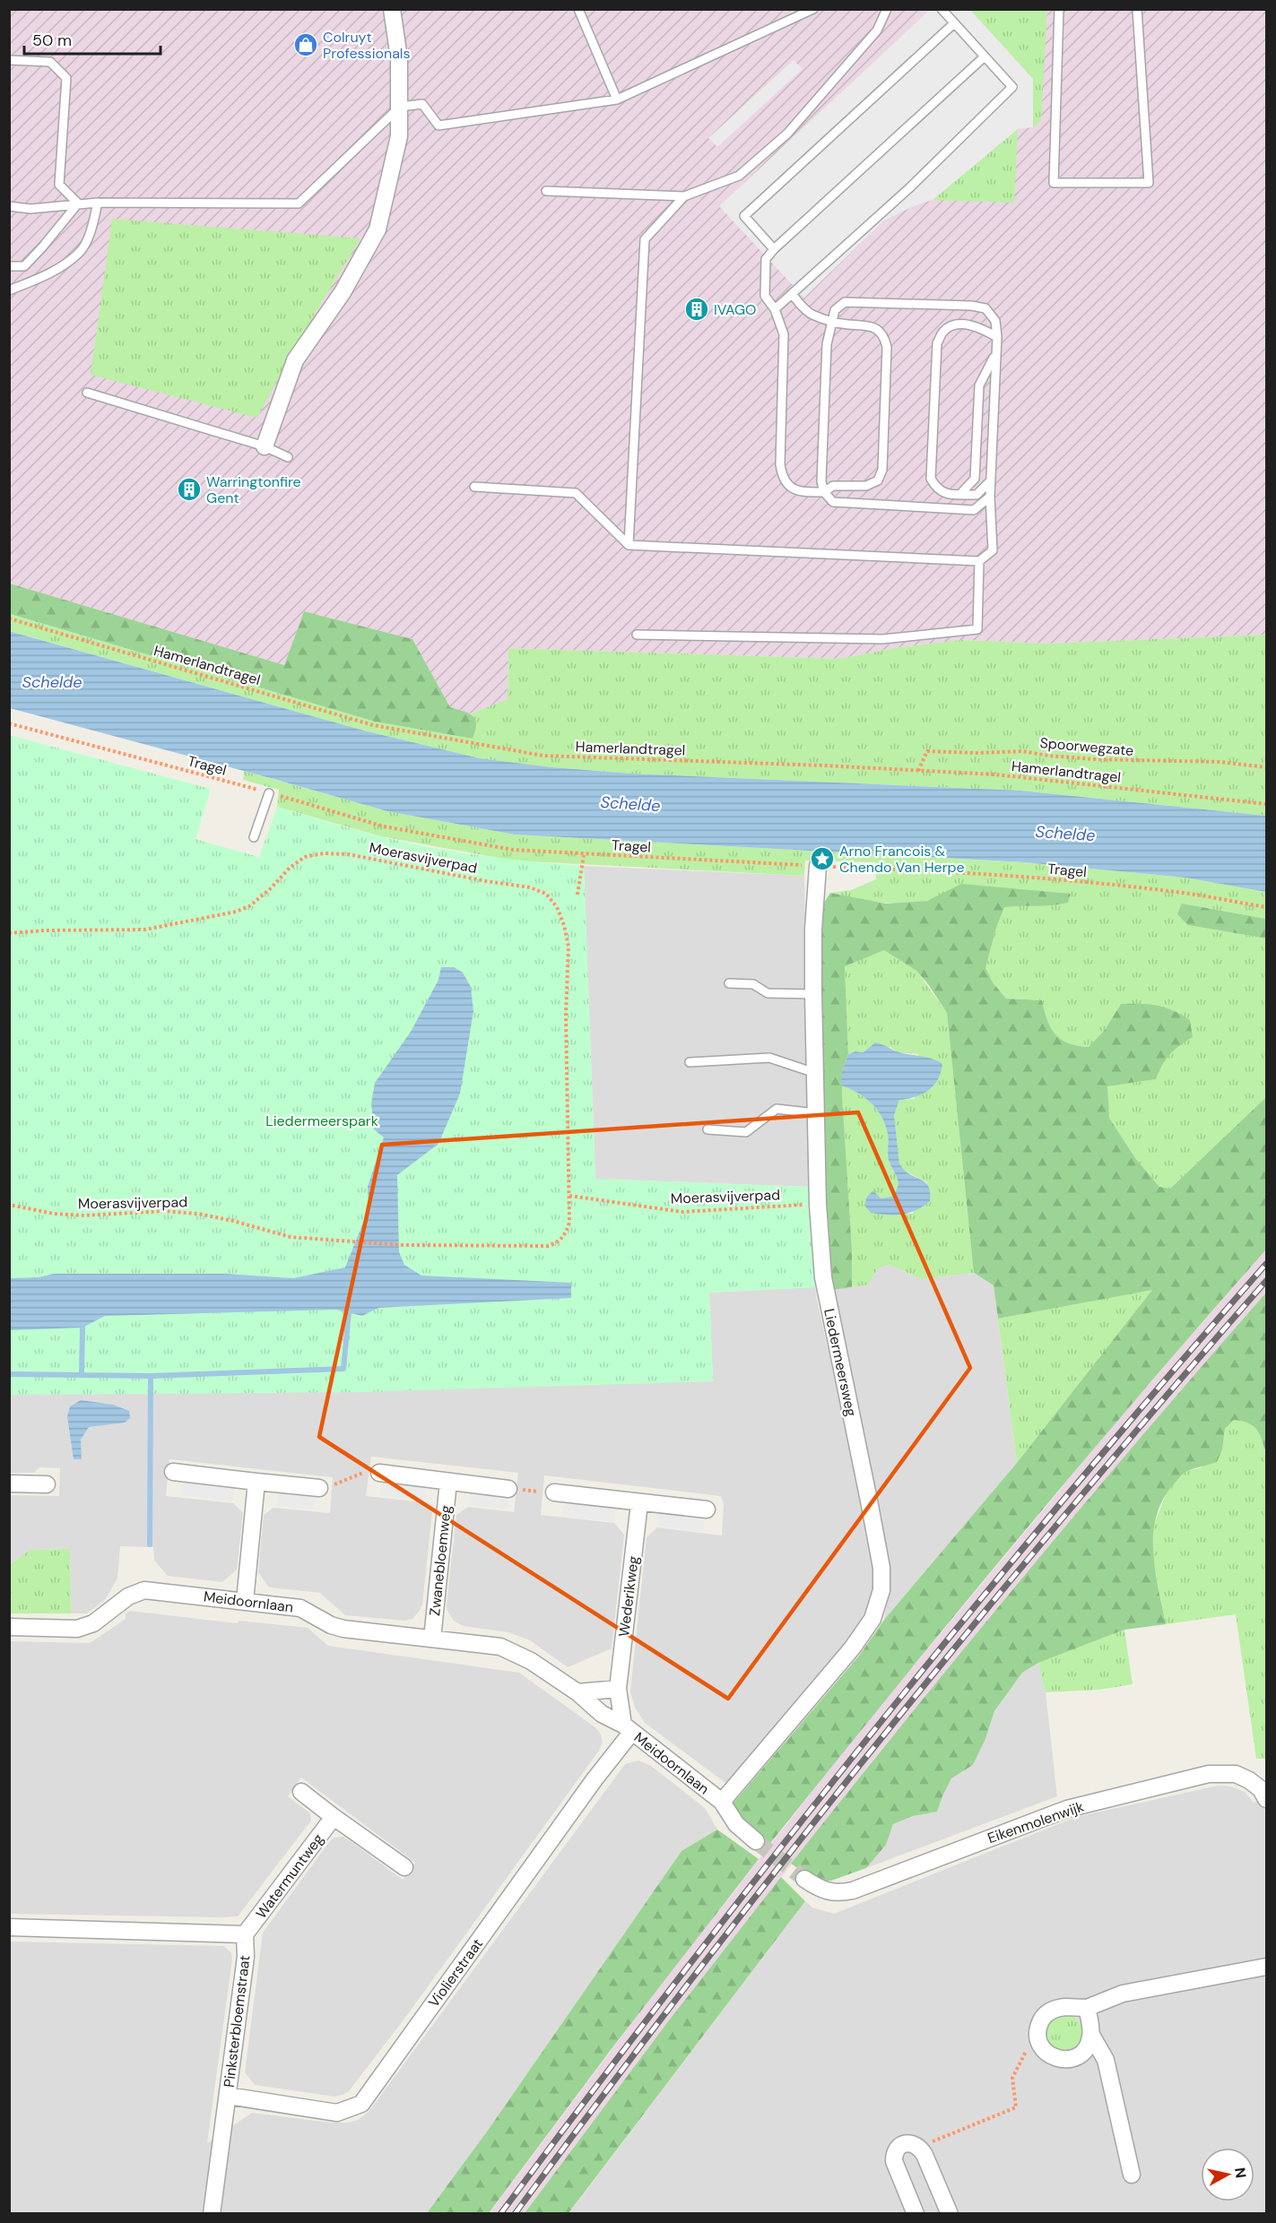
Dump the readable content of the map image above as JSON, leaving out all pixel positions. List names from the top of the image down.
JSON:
{
  "streets": {
    "street": [
      "Liedermeersweg",
      "Zwanebloemweg",
      "Wederikweg",
      "Meidoornlaan",
      "Eikenmolenwijk",
      "Watermuntweg",
      "Violierstraat",
      "Pinksterbloemstraat"
    ],
    "path": [
      "Hamerlandtragel",
      "Spoorwegzate",
      "Tragel",
      "Moerasvijverpad"
    ]
  },
  "crossings": [
    ["Hamerlandtragel", "Spoorwegzate"],
    ["Tragel", "Liedermeersweg"],
    ["Moerasvijverpad", "Liedermeersweg"],
    ["Liedermeersweg", "Meidoornlaan"],
    ["Zwanebloemweg", "Meidoornlaan"],
    ["Wederikweg", "Meidoornlaan"],
    ["Meidoornlaan", "Violierstraat"],
    ["Watermuntweg", "Pinksterbloemstraat"],
    ["Violierstraat", "Pinksterbloemstraat"]
  ],
  "water": ["Schelde"],
  "parks": ["Liedermeerspark"],
  "places": {
    "shop": ["Colruyt Professionals"],
    "building": ["IVAGO", "Warringtonfire Gent"],
    "place": ["Arno Francois & Chendo Van Herpe"]
  },
  "scale_bar": "50 m",
  "north": "right"
}
